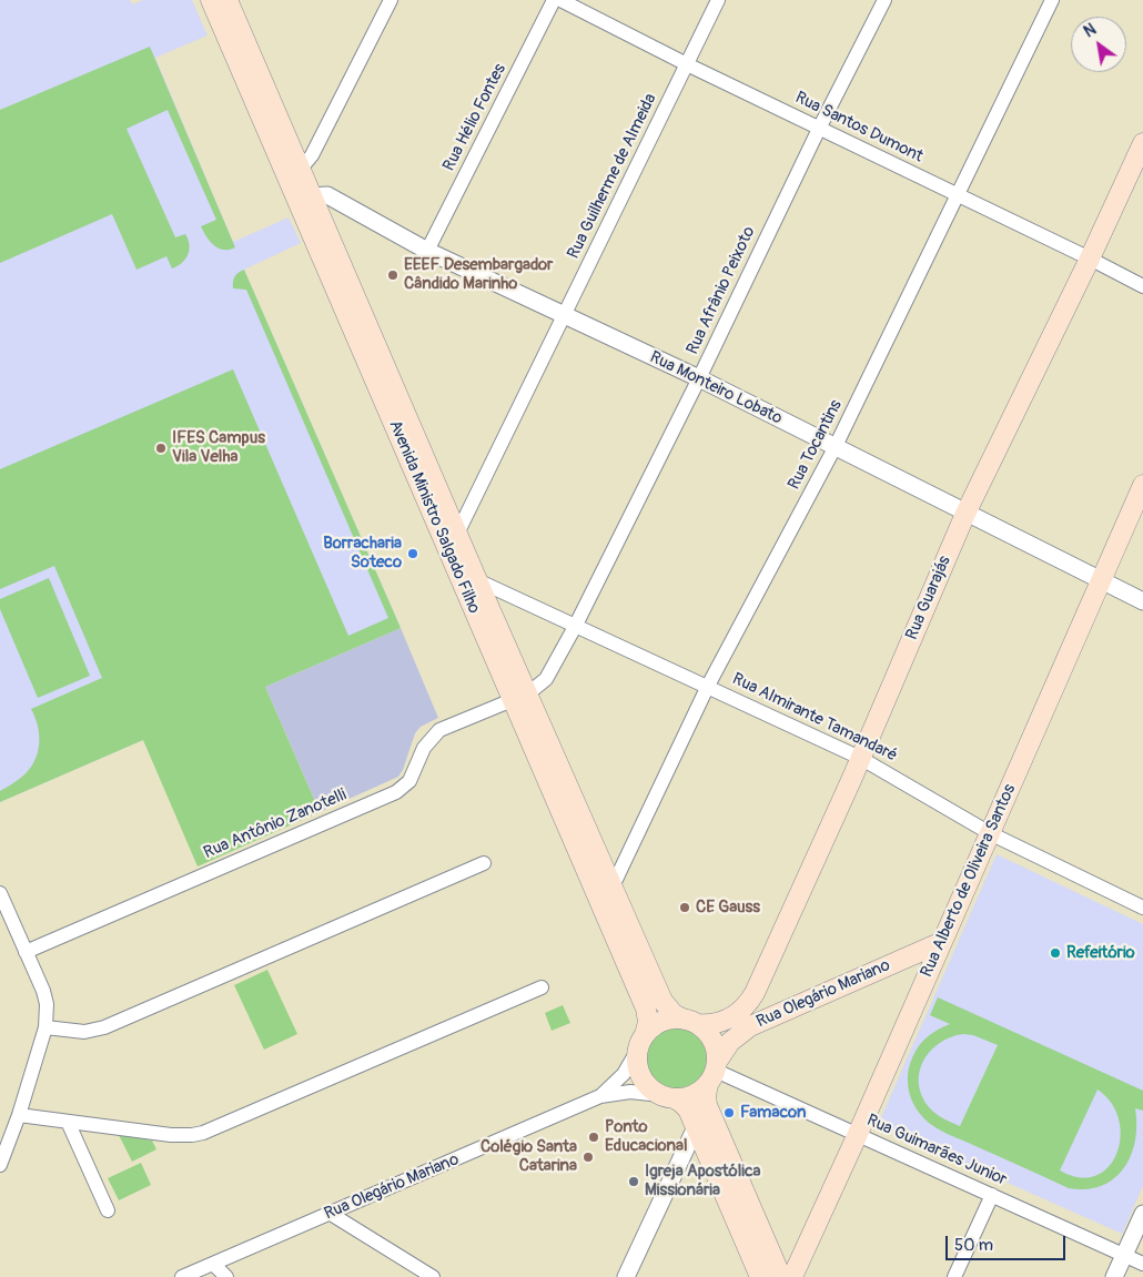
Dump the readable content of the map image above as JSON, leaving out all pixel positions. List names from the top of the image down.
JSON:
{
  "streets": {
    "main road": [
      "Avenida Ministro Salgado Filho",
      "Rua Guarajás",
      "Rua Alberto de Oliveira Santos",
      "Rua Olegário Mariano"
    ],
    "street": [
      "Rua Hélio Fontes",
      "Rua Santos Dumont",
      "Rua Guilherme de Almeida",
      "Rua Afrânio Peixoto",
      "Rua Monteiro Lobato",
      "Rua Tocantins",
      "Rua Almirante Tamandaré",
      "Rua Antônio Zanotelli",
      "Rua Guimarães Junior"
    ]
  },
  "crossings": [
    ["Rua Hélio Fontes", "Rua Monteiro Lobato"],
    ["Rua Santos Dumont", "Rua Guilherme de Almeida"],
    ["Rua Santos Dumont", "Rua Afrânio Peixoto"],
    ["Rua Santos Dumont", "Rua Tocantins"],
    ["Rua Santos Dumont", "Rua Guarajás"],
    ["Rua Guilherme de Almeida", "Rua Monteiro Lobato"],
    ["Rua Guilherme de Almeida", "Avenida Ministro Salgado Filho"],
    ["Rua Afrânio Peixoto", "Rua Monteiro Lobato"],
    ["Rua Afrânio Peixoto", "Avenida Ministro Salgado Filho"],
    ["Rua Afrânio Peixoto", "Rua Almirante Tamandaré"],
    ["Rua Afrânio Peixoto", "Rua Antônio Zanotelli"],
    ["Rua Monteiro Lobato", "Rua Tocantins"],
    ["Rua Monteiro Lobato", "Avenida Ministro Salgado Filho"],
    ["Rua Monteiro Lobato", "Rua Guarajás"],
    ["Rua Monteiro Lobato", "Rua Alberto de Oliveira Santos"],
    ["Rua Tocantins", "Avenida Ministro Salgado Filho"],
    ["Rua Tocantins", "Rua Almirante Tamandaré"],
    ["Avenida Ministro Salgado Filho", "Rua Guarajás"],
    ["Avenida Ministro Salgado Filho", "Rua Almirante Tamandaré"],
    ["Avenida Ministro Salgado Filho", "Rua Antônio Zanotelli"],
    ["Avenida Ministro Salgado Filho", "Rua Olegário Mariano"],
    ["Avenida Ministro Salgado Filho", "Rua Guimarães Junior"],
    ["Rua Guarajás", "Rua Almirante Tamandaré"],
    ["Rua Guarajás", "Rua Olegário Mariano"],
    ["Rua Guarajás", "Rua Guimarães Junior"],
    ["Rua Almirante Tamandaré", "Rua Alberto de Oliveira Santos"],
    ["Rua Alberto de Oliveira Santos", "Rua Olegário Mariano"],
    ["Rua Alberto de Oliveira Santos", "Rua Guimarães Junior"],
    ["Rua Olegário Mariano", "Rua Guimarães Junior"]
  ],
  "places": [
    "EEEF Desembargador Cândido Marinho",
    "IFES Campus Vila Velha",
    "Borracharia Soteco",
    "CE Gauss",
    "Refeitório",
    "Famacon",
    "Ponto Educacional",
    "Colégio Santa Catarina",
    "Igreja Apostólica Missionária"
  ],
  "scale_bar": "50 m",
  "north": "top left"
}
